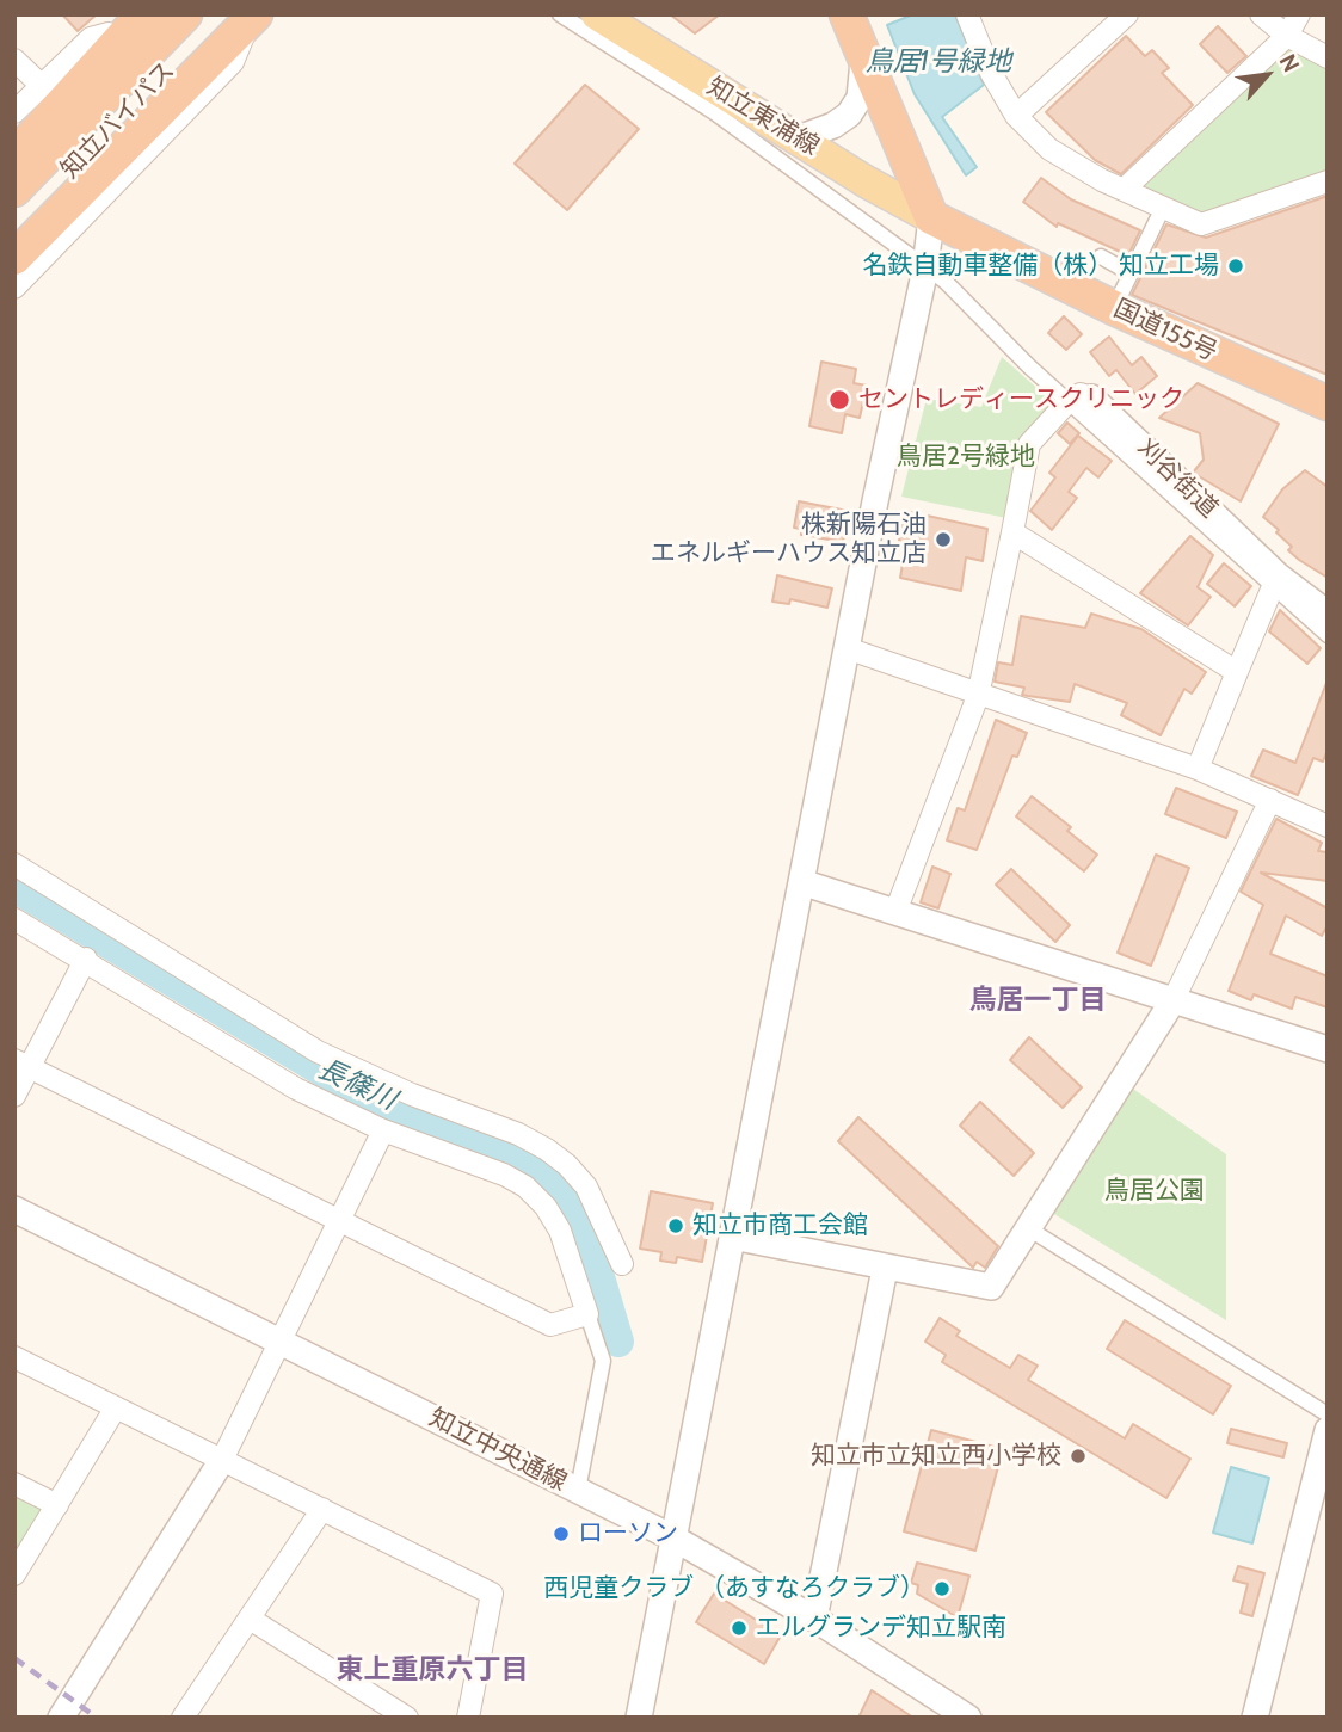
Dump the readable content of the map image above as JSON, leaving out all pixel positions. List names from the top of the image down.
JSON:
{
  "streets": {
    "highway": ["知立バイパス", "国道155号"],
    "main road": ["知立東浦線"],
    "street": ["刈谷街道", "知立中央通線"]
  },
  "crossings": [
    ["知立東浦線", "国道155号"]
  ],
  "districts": ["鳥居一丁目", "東上重原六丁目"],
  "water": ["鳥居1号緑地", "長篠川"],
  "parks": ["鳥居2号緑地", "鳥居公園"],
  "places": [
    "名鉄自動車整備（株） 知立工場",
    "セントレディースクリニック",
    "株新陽石油 エネルギーハウス知立店",
    "知立市商工会館",
    "知立市立知立西小学校",
    "ローソン",
    "西児童クラブ （あすなろクラブ）",
    "エルグランデ知立駅南"
  ],
  "north": "top right"
}
